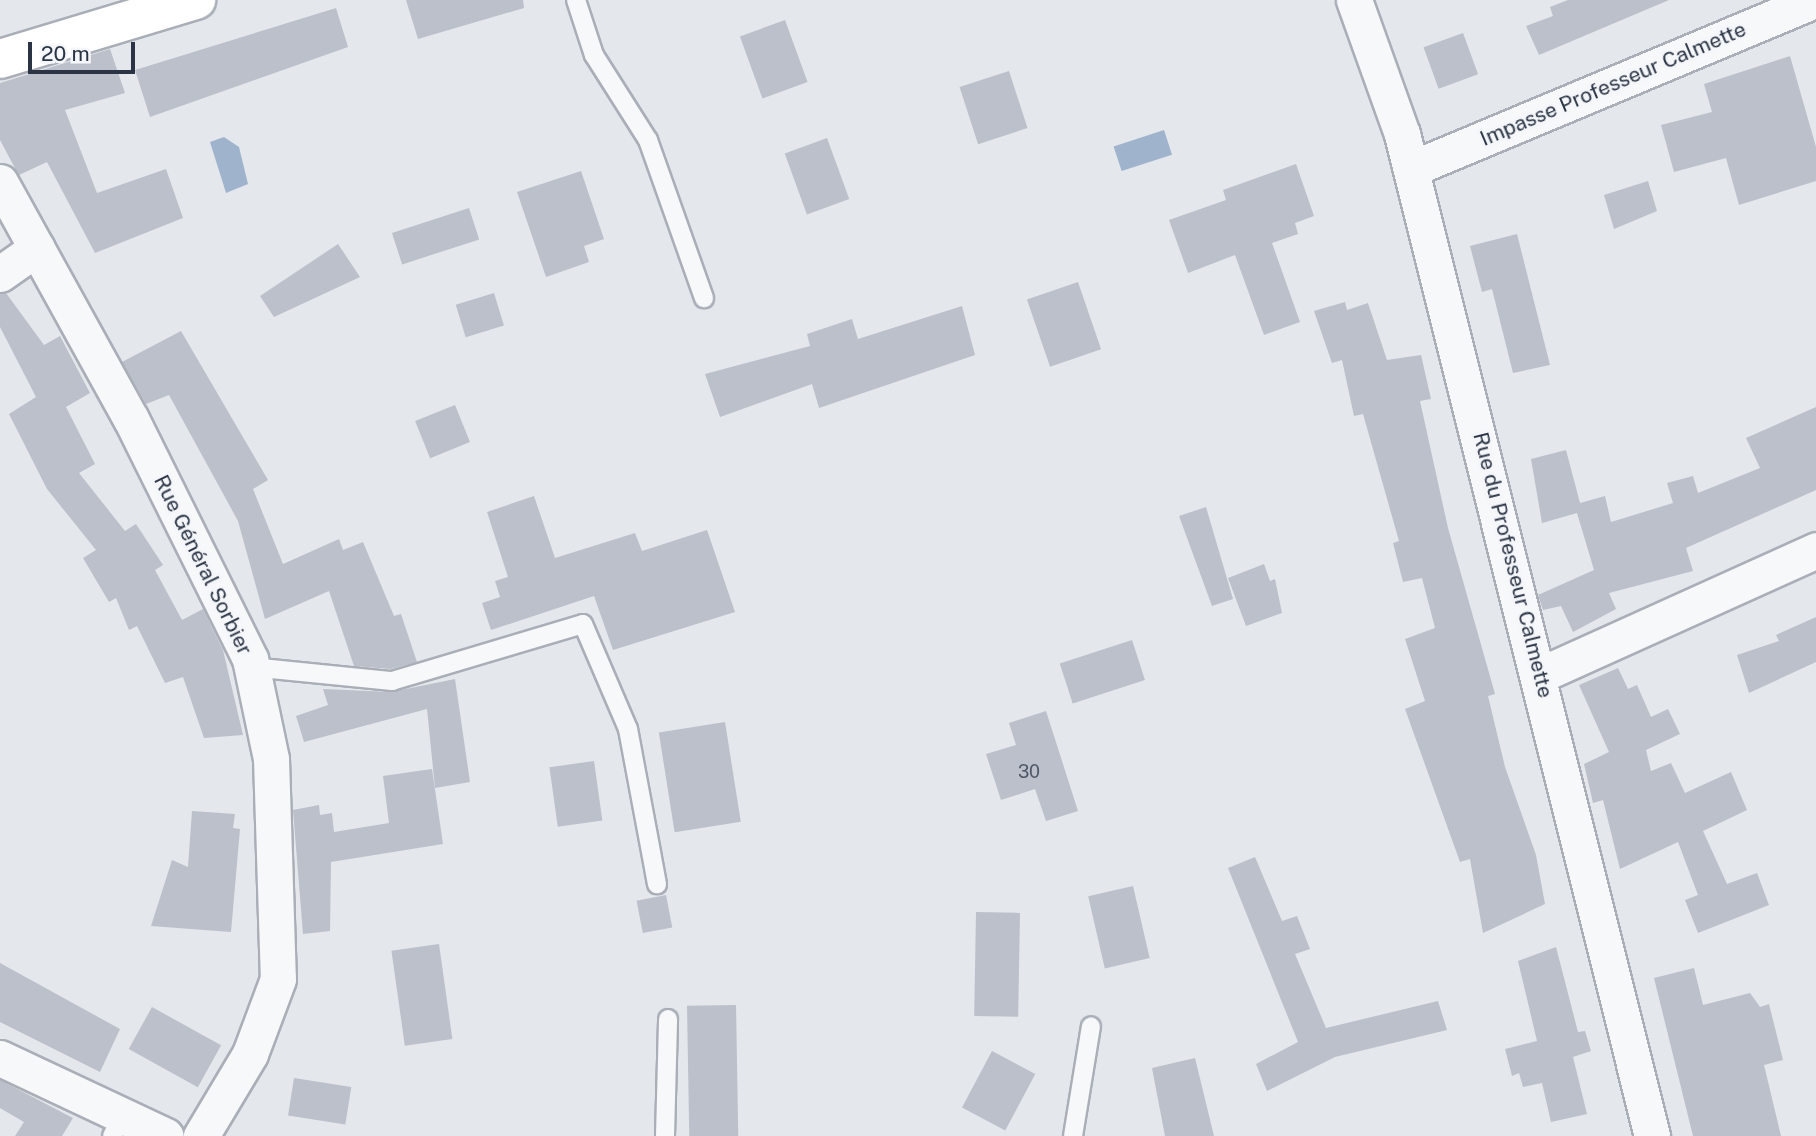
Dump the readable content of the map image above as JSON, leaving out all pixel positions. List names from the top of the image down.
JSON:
{
  "streets": {
    "street": ["Impasse Professeur Calmette", "Rue Général Sorbier", "Rue du Professeur Calmette"]
  },
  "crossings": [
    ["Impasse Professeur Calmette", "Rue du Professeur Calmette"]
  ],
  "house_numbers": ["30"],
  "scale_bar": "20 m"
}
